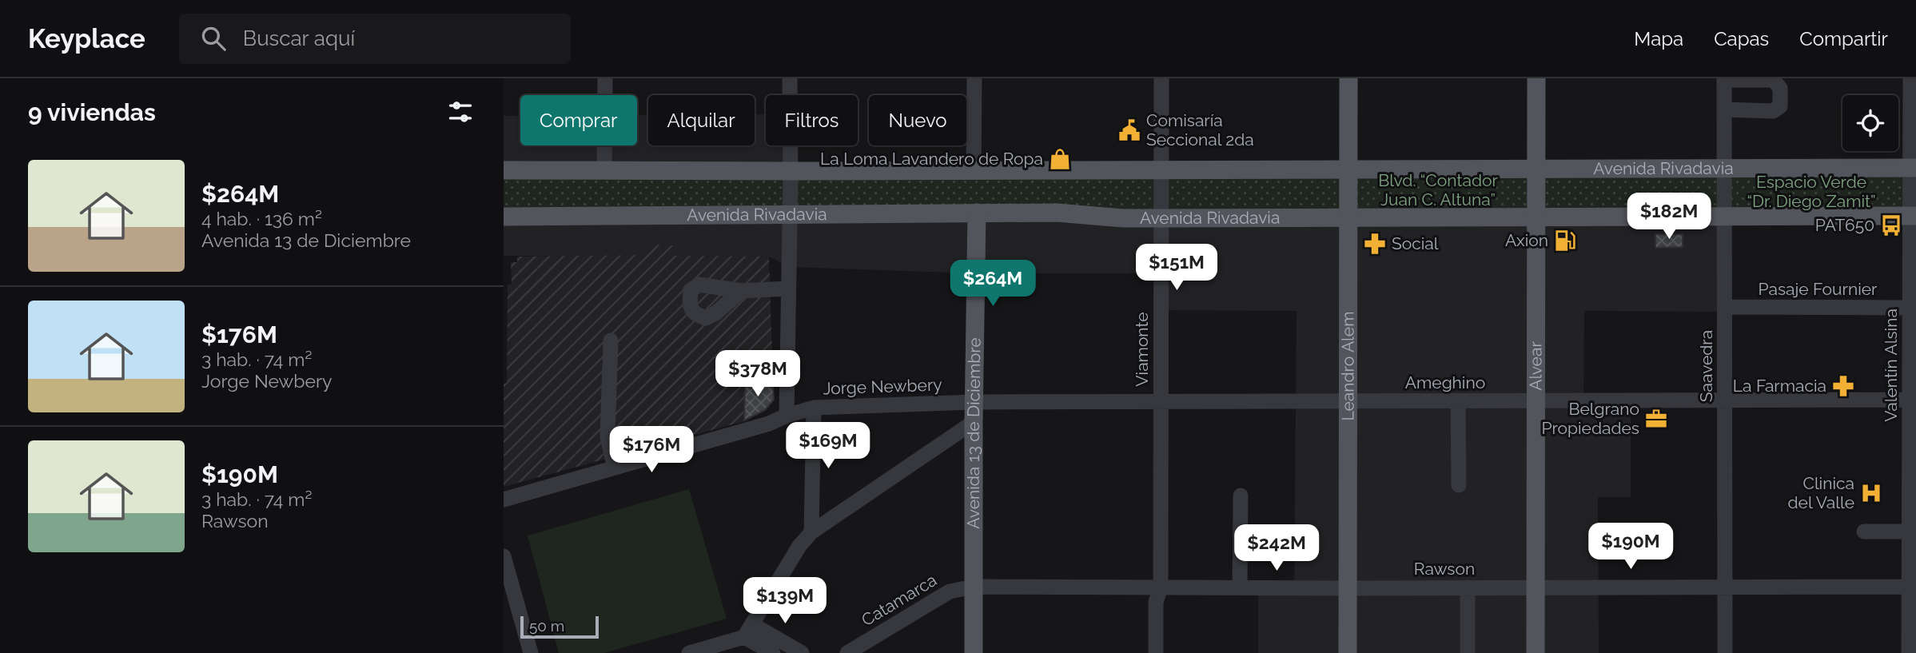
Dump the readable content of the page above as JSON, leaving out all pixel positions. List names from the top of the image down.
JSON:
{
  "streets": {
    "main road": [
      "Avenida Rivadavia",
      "Leandro Alem",
      "Alvear",
      "Avenida 13 de Diciembre"
    ],
    "street": [
      "Pasaje Fournier",
      "Viamonte",
      "Valentín Alsina",
      "Saavedra",
      "Ameghino",
      "Jorge Newbery",
      "Rawson",
      "Catamarca"
    ]
  },
  "crossings": [
    ["Avenida Rivadavia", "Viamonte"],
    ["Avenida Rivadavia", "Valentín Alsina"],
    ["Avenida Rivadavia", "Leandro Alem"],
    ["Avenida Rivadavia", "Alvear"],
    ["Avenida Rivadavia", "Saavedra"],
    ["Avenida Rivadavia", "Avenida 13 de Diciembre"],
    ["Pasaje Fournier", "Valentín Alsina"],
    ["Pasaje Fournier", "Saavedra"],
    ["Viamonte", "Ameghino"],
    ["Viamonte", "Rawson"],
    ["Valentín Alsina", "Ameghino"],
    ["Valentín Alsina", "Rawson"],
    ["Leandro Alem", "Ameghino"],
    ["Leandro Alem", "Rawson"],
    ["Alvear", "Ameghino"],
    ["Alvear", "Rawson"],
    ["Saavedra", "Ameghino"],
    ["Saavedra", "Rawson"],
    ["Ameghino", "Jorge Newbery"],
    ["Ameghino", "Avenida 13 de Diciembre"],
    ["Jorge Newbery", "Avenida 13 de Diciembre"],
    ["Avenida 13 de Diciembre", "Rawson"],
    ["Avenida 13 de Diciembre", "Catamarca"],
    ["Rawson", "Catamarca"]
  ],
  "parks": ["Blvd. “Contador Juan C. Altuna”", "Espacio Verde “Dr. Diego Zamit”"],
  "places": {
    "public building": ["Comisaría Seccional 2da"],
    "shop": ["La Loma Lavandero de Ropa"],
    "bus stop": ["PAT650"],
    "fuel station": ["Axion"],
    "pharmacy": ["Social", "La Farmacia"],
    "office": ["Belgrano Propiedades"],
    "hospital": ["Clinica del Valle"]
  },
  "scale_bar": "50 m",
  "page": {
    "header": "Keyplace",
    "search": "Buscar aquí",
    "nav": ["Mapa", "Capas", "Compartir"],
    "heading": "9 viviendas",
    "chip": [
      "Comprar",
      "Alquilar",
      "Filtros",
      "Nuevo"
    ],
    "list": [
      {
        "name": "$264M",
        "note": "4 hab. · 136 m² · Avenida 13 de Diciembre"
      },
      {
        "name": "$176M",
        "note": "3 hab. · 74 m² · Jorge Newbery"
      },
      {
        "name": "$190M",
        "note": "3 hab. · 74 m² · Rawson"
      }
    ],
    "price": [
      "$182M",
      "$151M",
      "$264M",
      "$378M",
      "$169M",
      "$176M",
      "$190M",
      "$242M",
      "$139M"
    ],
    "scale": "50 m"
  }
}
